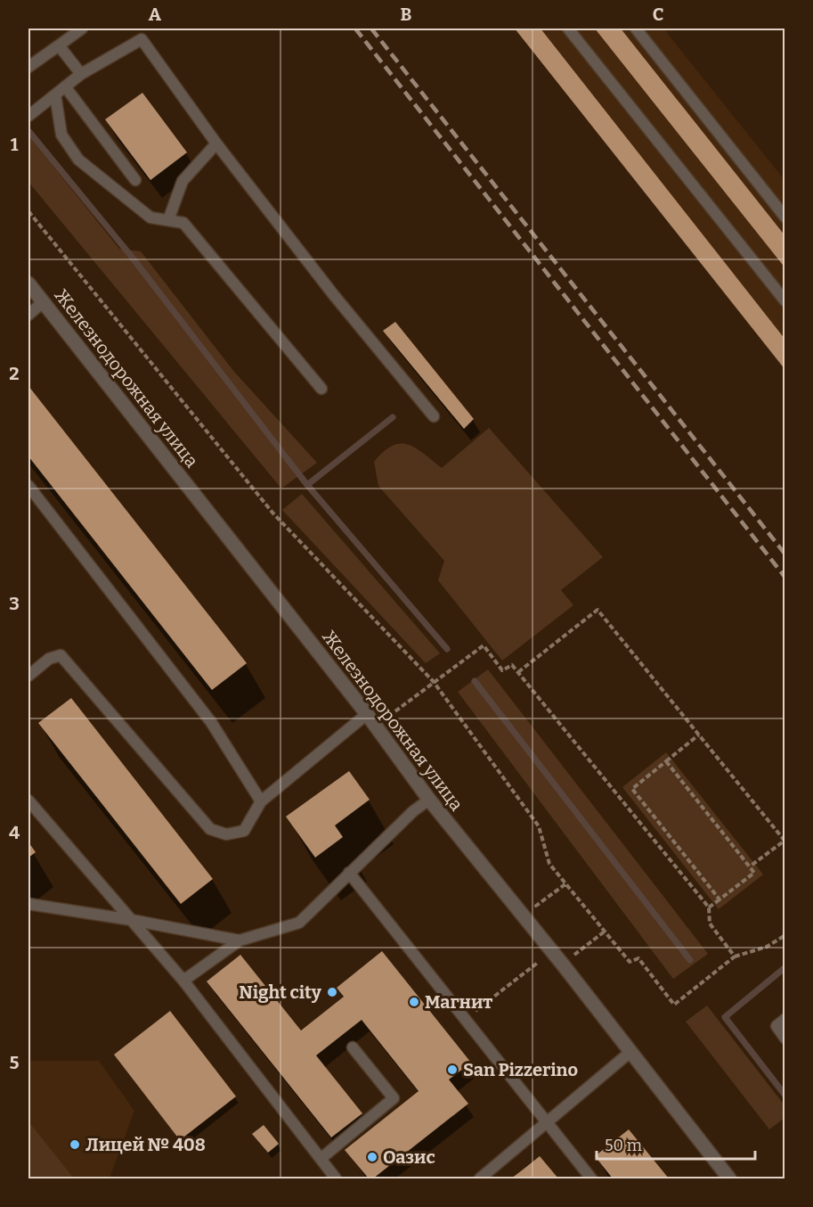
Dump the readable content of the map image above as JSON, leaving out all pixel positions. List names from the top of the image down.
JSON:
{
  "streets": {
    "street": ["Железнодорожная улица"]
  },
  "places": [
    "Night city",
    "Магнит",
    "San Pizzerino",
    "Лицей № 408",
    "Оазис"
  ],
  "scale_bar": "50 m",
  "grid": {
    "columns": ["A", "B", "C"],
    "rows": [
      "1",
      "2",
      "3",
      "4",
      "5"
    ]
  }
}
